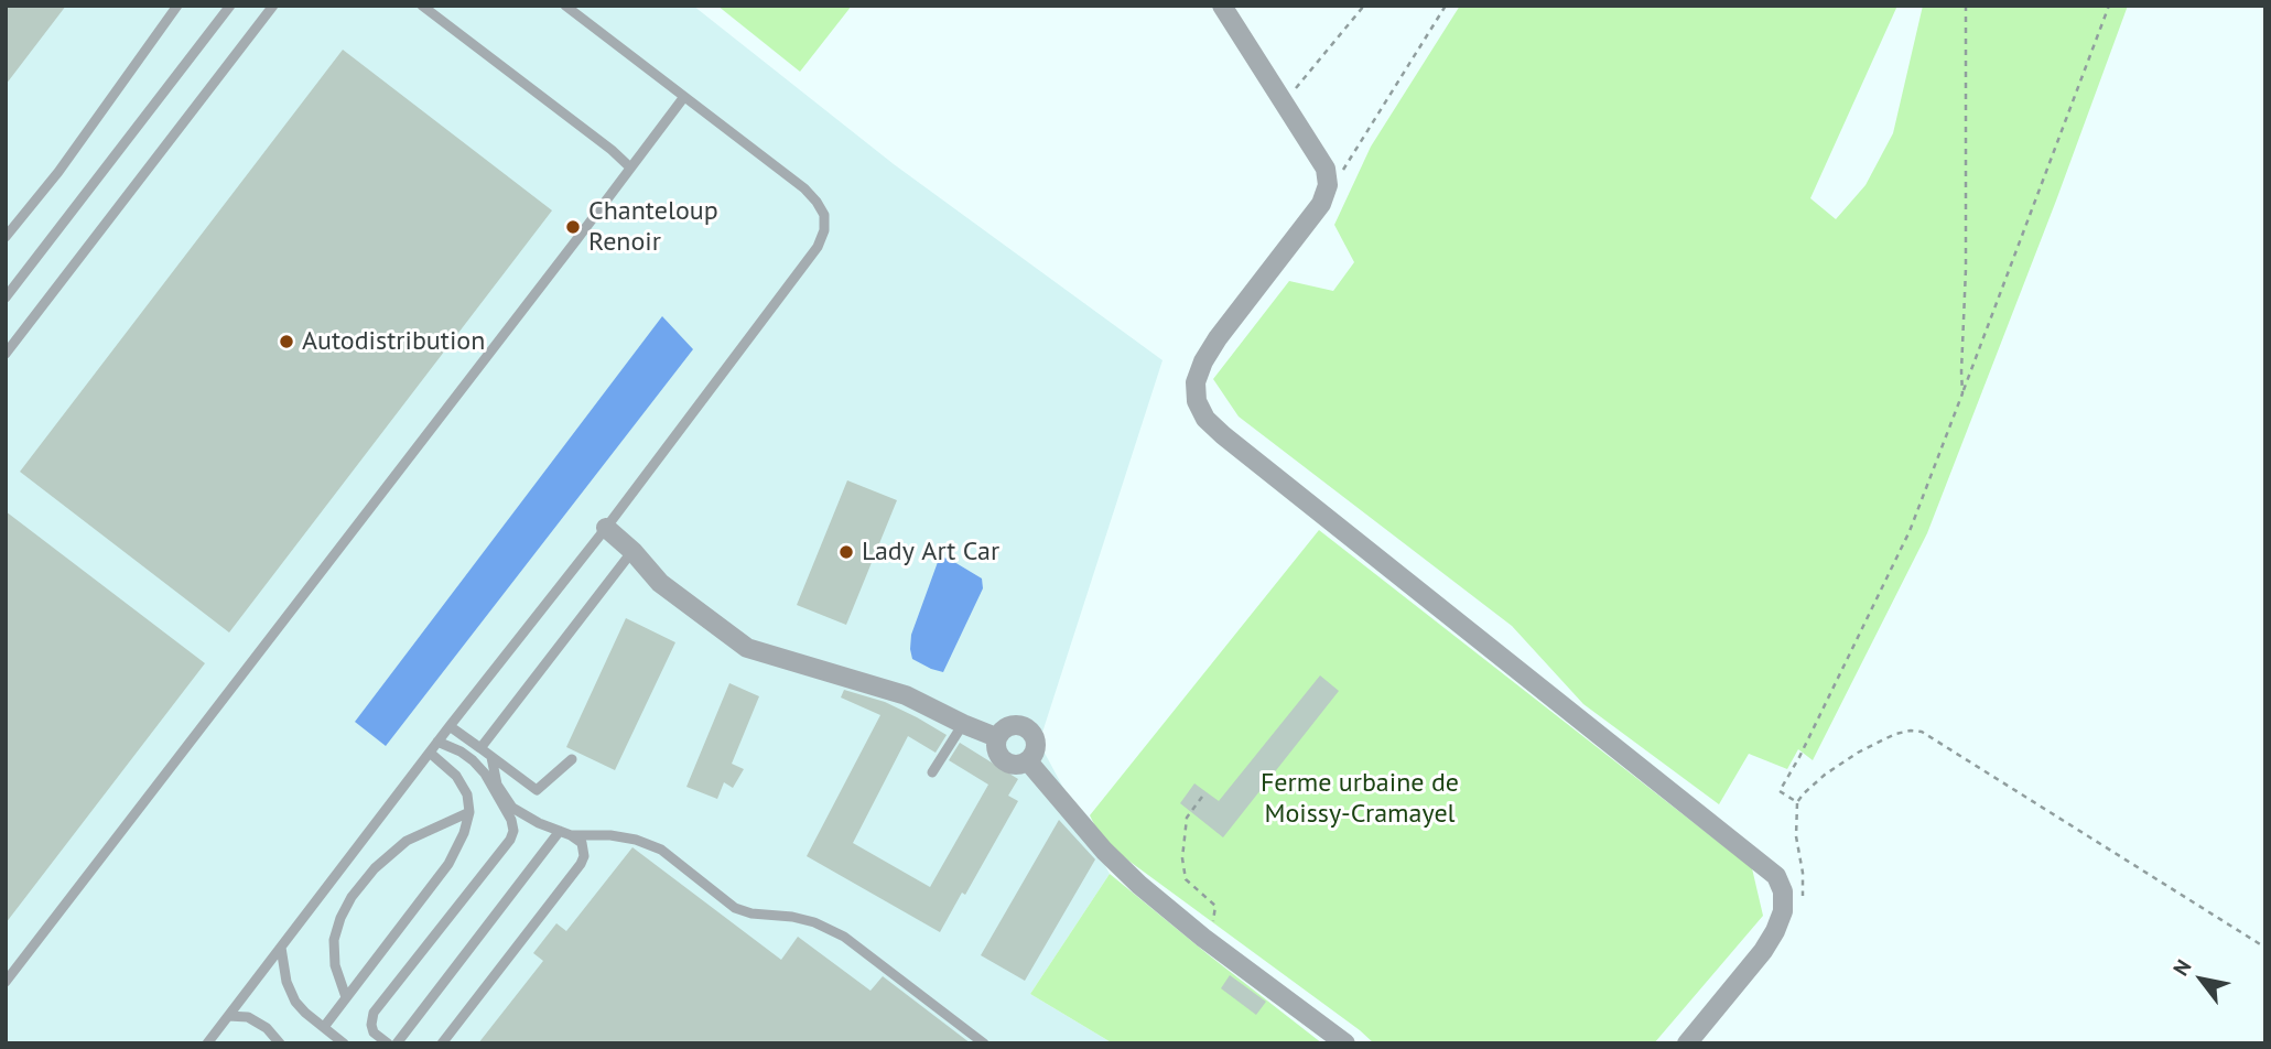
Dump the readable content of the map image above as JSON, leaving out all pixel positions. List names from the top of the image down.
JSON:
{
  "parks": ["Ferme urbaine de Moissy-Cramayel"],
  "places": ["Chanteloup Renoir", "Autodistribution", "Lady Art Car"],
  "north": "top left"
}
